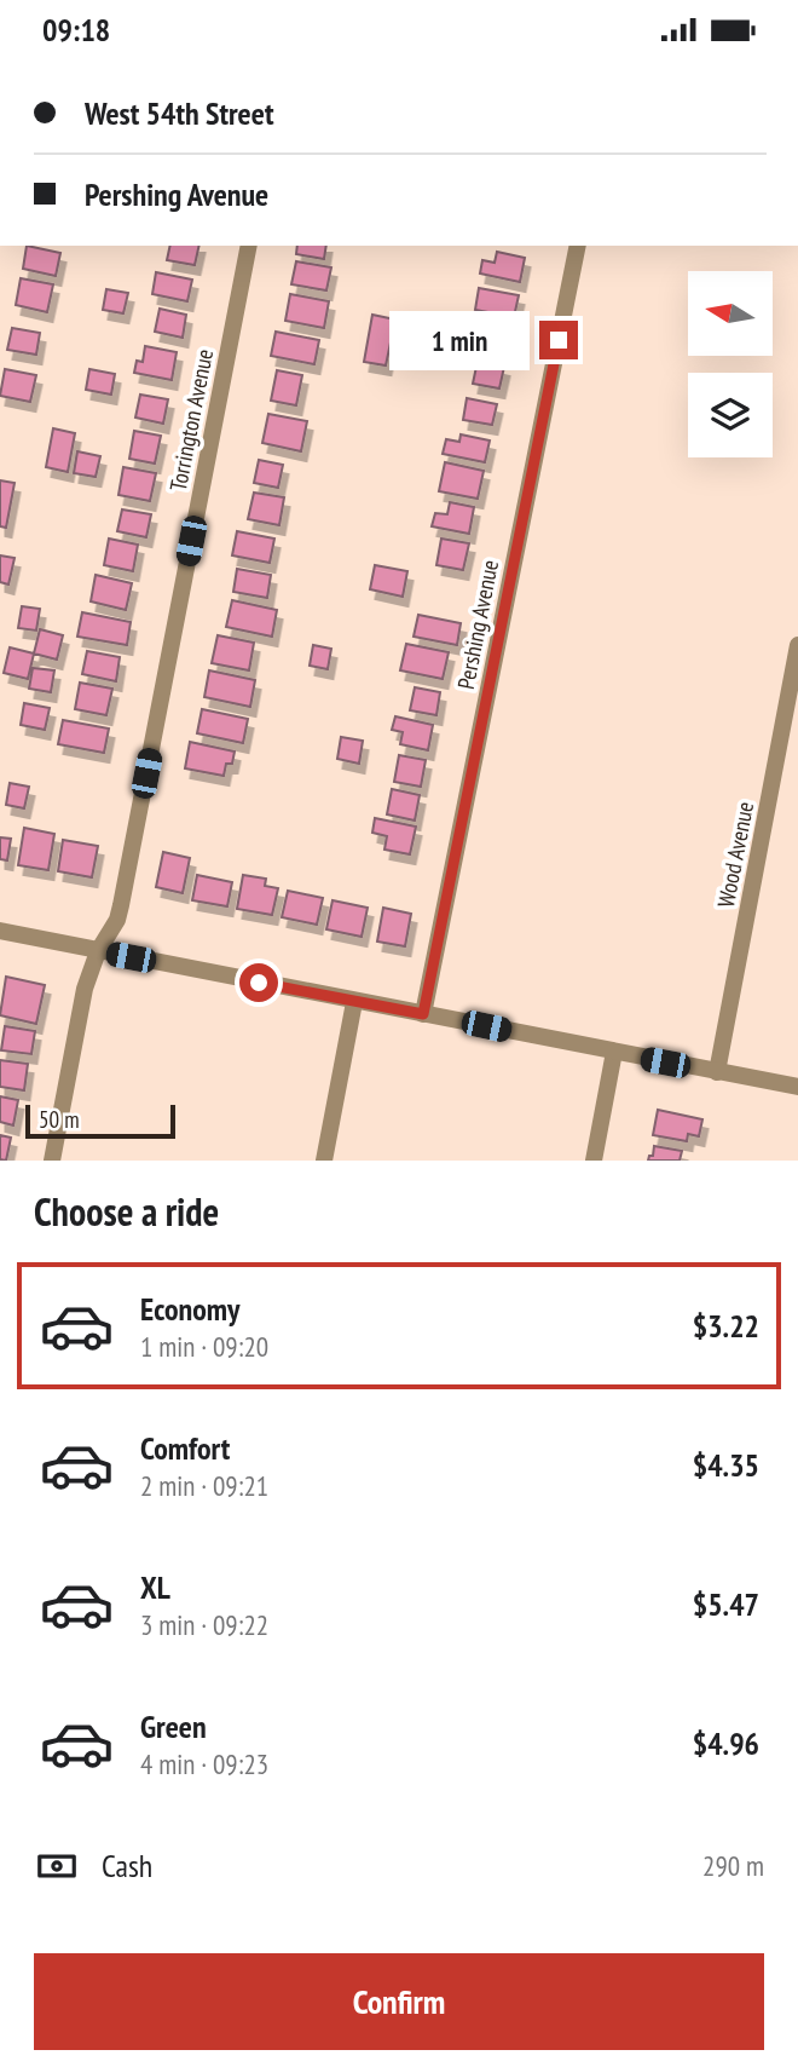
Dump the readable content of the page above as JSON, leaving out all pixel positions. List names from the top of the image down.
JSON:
{
  "streets": {
    "street": ["Torrington Avenue", "Pershing Avenue", "Wood Avenue"]
  },
  "scale_bar": "50 m",
  "north": "left",
  "page": {
    "status": "09:18",
    "banner": ["West 54th Street", "Pershing Avenue"],
    "bubble": "1 min",
    "scale": "50 m",
    "heading": "Choose a ride",
    "list": [
      {
        "name": "Economy",
        "note": "1 min · 09:20",
        "value": "$3.22"
      },
      {
        "name": "Comfort",
        "note": "2 min · 09:21",
        "value": "$4.35"
      },
      {
        "name": "XL",
        "note": "3 min · 09:22",
        "value": "$5.47"
      },
      {
        "name": "Green",
        "note": "4 min · 09:23",
        "value": "$4.96"
      }
    ],
    "pay": ["Cash", "290 m"],
    "buttons": "Confirm"
  }
}
